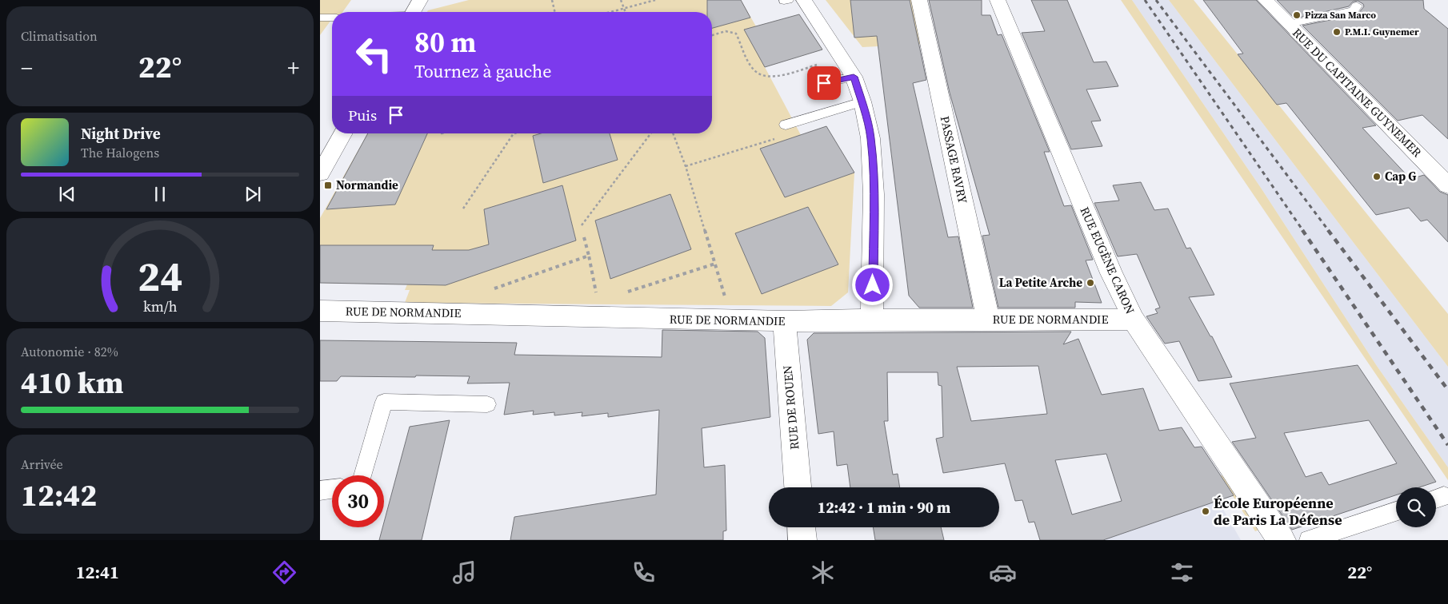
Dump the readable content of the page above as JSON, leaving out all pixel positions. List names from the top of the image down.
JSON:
{
  "streets": {
    "street": [
      "RUE DU CAPITAINE GUYNEMER",
      "PASSAGE RAVRY",
      "RUE EUGÈNE CARON",
      "RUE DE NORMANDIE",
      "RUE DE ROUEN"
    ]
  },
  "crossings": [
    ["PASSAGE RAVRY", "RUE DE NORMANDIE"],
    ["RUE EUGÈNE CARON", "RUE DE NORMANDIE"],
    ["RUE DE NORMANDIE", "RUE DE ROUEN"]
  ],
  "places": {
    "other": [
      "Pizza San Marco",
      "P.M.I. Guynemer",
      "Cap G",
      "La Petite Arche",
      "École Européenne de Paris La Défense"
    ],
    "transit": ["Normandie"]
  },
  "page": {
    "tile": [
      "Climatisation",
      ["Autonomie · 82%", "410 km"],
      ["Arrivée", "12:42"]
    ],
    "turn": ["80 m", "Tournez à gauche"],
    "heat": ["−", "22°", "+"],
    "then": "Puis",
    "song": ["Night Drive", "The Halogens"],
    "limit": "30",
    "trip": "12:42 · 1 min · 90 m",
    "tabs": ["12:41", "22°"],
    "gauge": ["24", "km/h"]
  }
}
